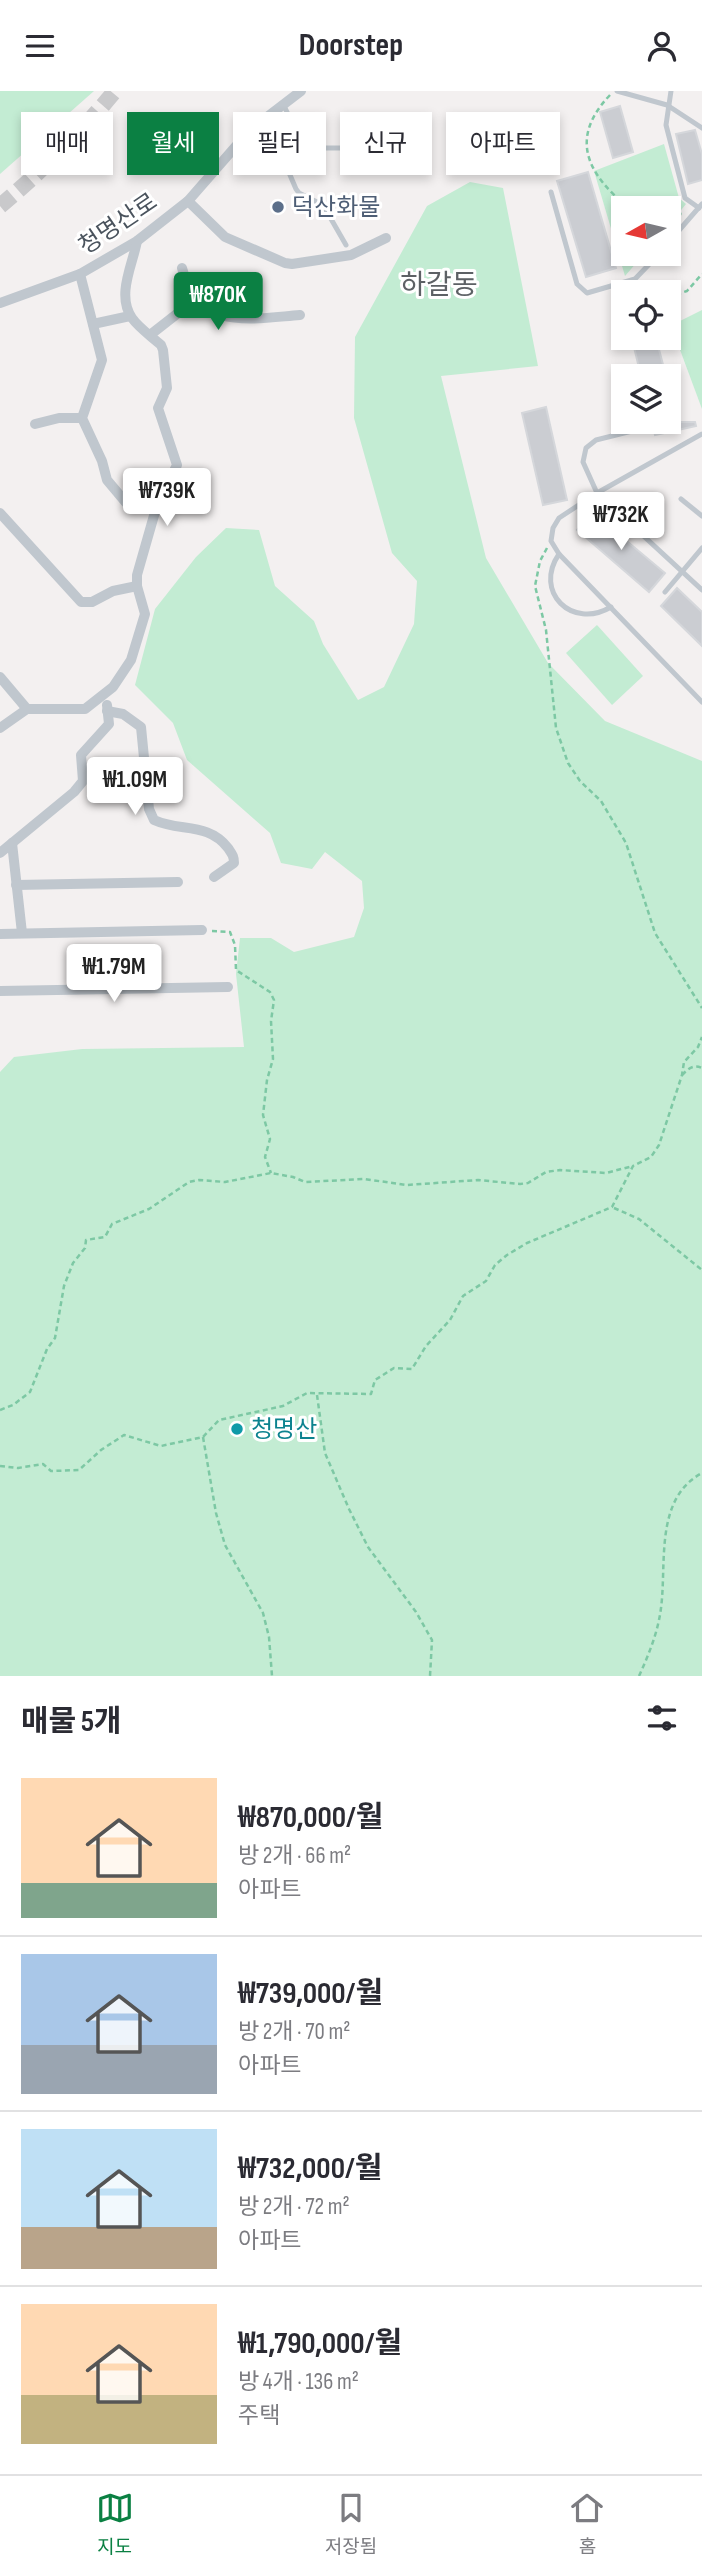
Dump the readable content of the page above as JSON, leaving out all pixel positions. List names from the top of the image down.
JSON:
{
  "streets": {
    "street": ["청명산로"]
  },
  "districts": ["하갈동"],
  "places": ["덕산화물", "청명산"],
  "north": "left",
  "page": {
    "header": "Doorstep",
    "chip": [
      "매매",
      "월세",
      "필터",
      "신규",
      "아파트"
    ],
    "price": [
      "₩870K",
      "₩739K",
      "₩732K",
      "₩1.09M",
      "₩1.79M"
    ],
    "heading": "매물 5개",
    "list": [
      {
        "name": "₩870,000/월",
        "note": "방 2개 · 66 m² · 아파트"
      },
      {
        "name": "₩739,000/월",
        "note": "방 2개 · 70 m² · 아파트"
      },
      {
        "name": "₩732,000/월",
        "note": "방 2개 · 72 m² · 아파트"
      },
      {
        "name": "₩1,790,000/월",
        "note": "방 4개 · 136 m² · 주택"
      }
    ],
    "tabs": ["지도", "저장됨", "홈"]
  }
}
